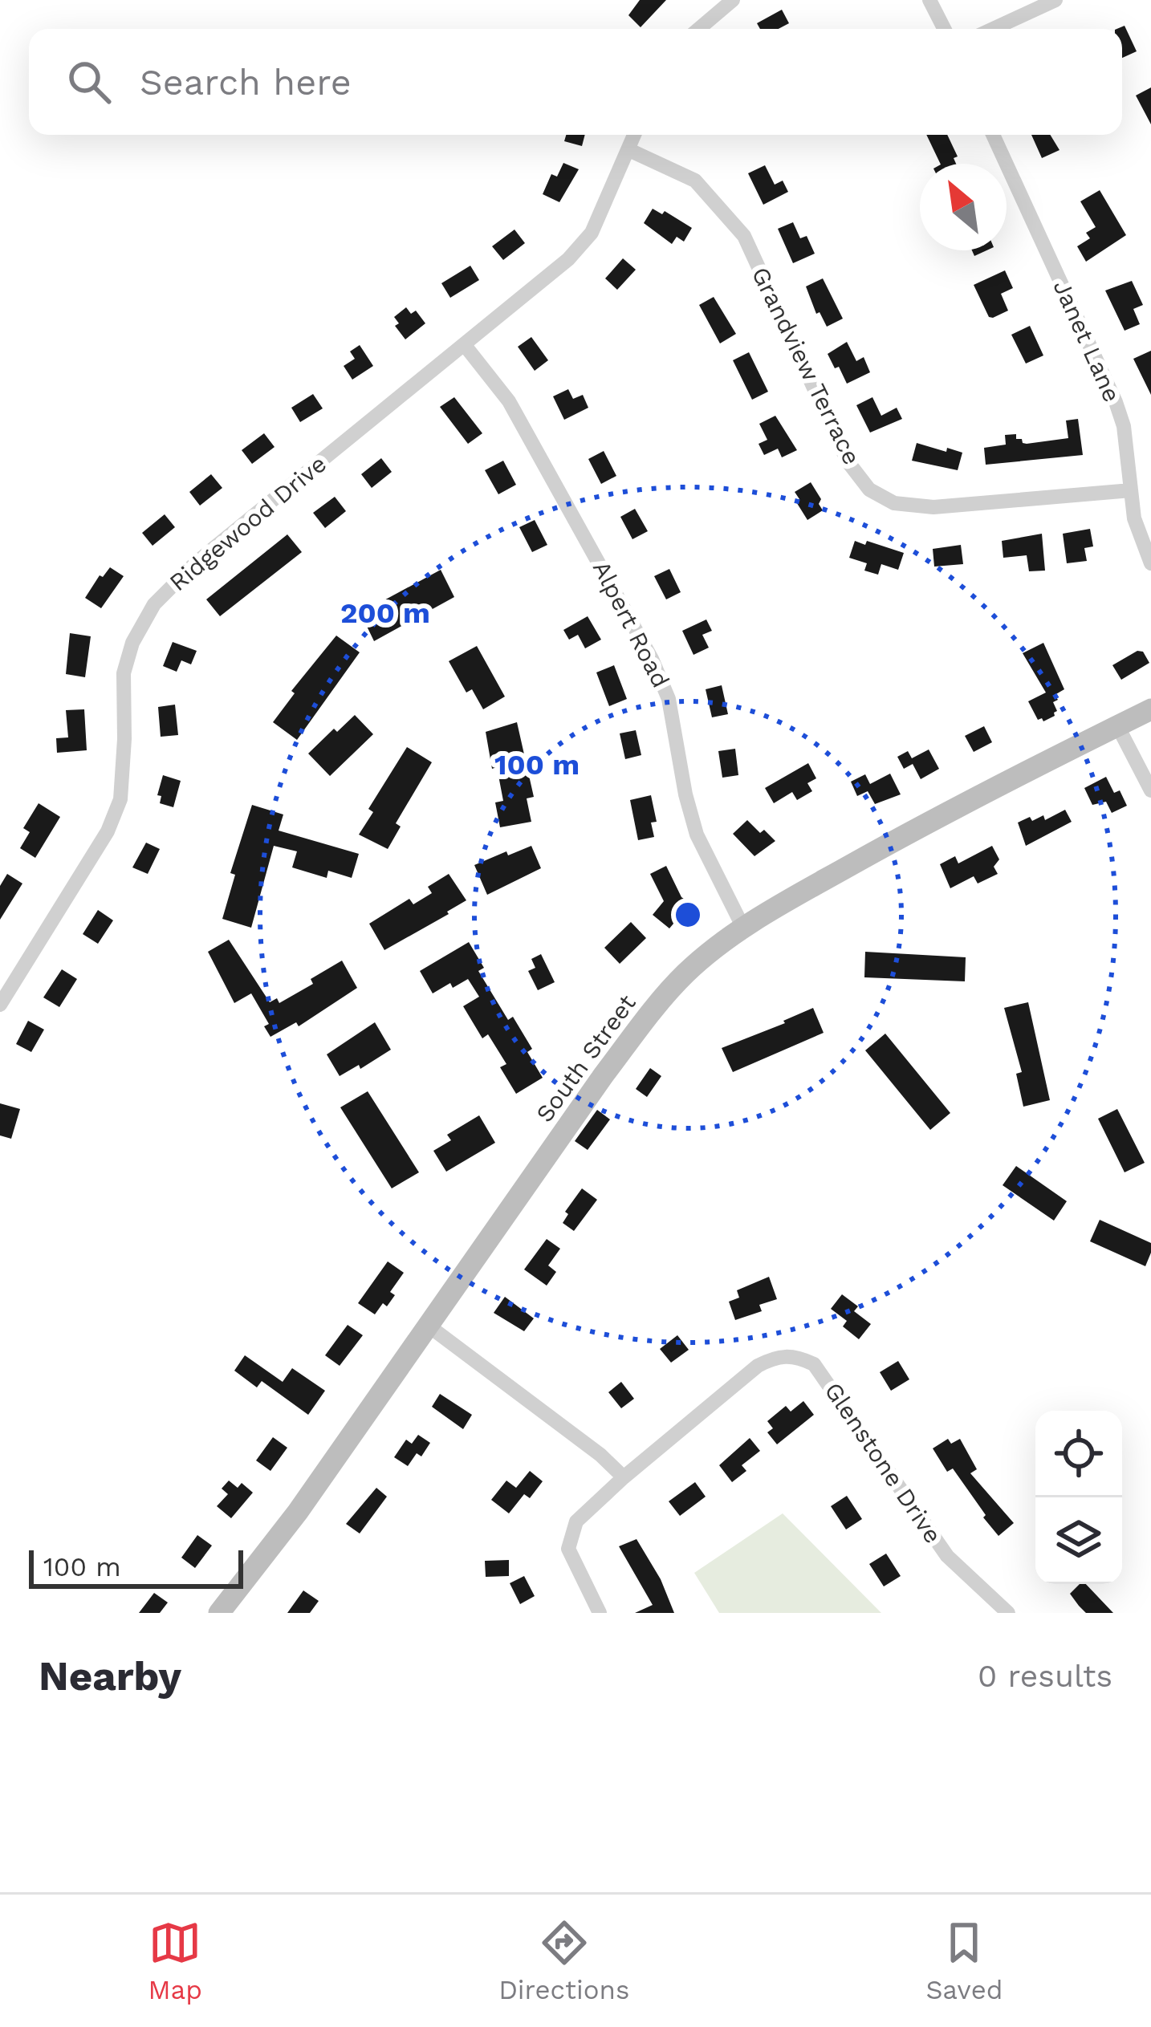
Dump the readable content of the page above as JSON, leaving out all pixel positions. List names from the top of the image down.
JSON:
{
  "streets": {
    "street": [
      "Janet Lane",
      "Grandview Terrace",
      "Ridgewood Drive",
      "Alpert Road",
      "South Street",
      "Glenstone Drive"
    ]
  },
  "crossings": [
    ["Janet Lane", "Grandview Terrace"],
    ["Grandview Terrace", "Ridgewood Drive"],
    ["Ridgewood Drive", "Alpert Road"],
    ["Alpert Road", "South Street"]
  ],
  "scale_bar": "100 m",
  "north": "top left",
  "page": {
    "search": "Search here",
    "scale": "100 m",
    "heading": ["Nearby", "0 results"],
    "nav": ["Map", "Directions", "Saved"]
  },
  "rings": ["200 m", "100 m"]
}
